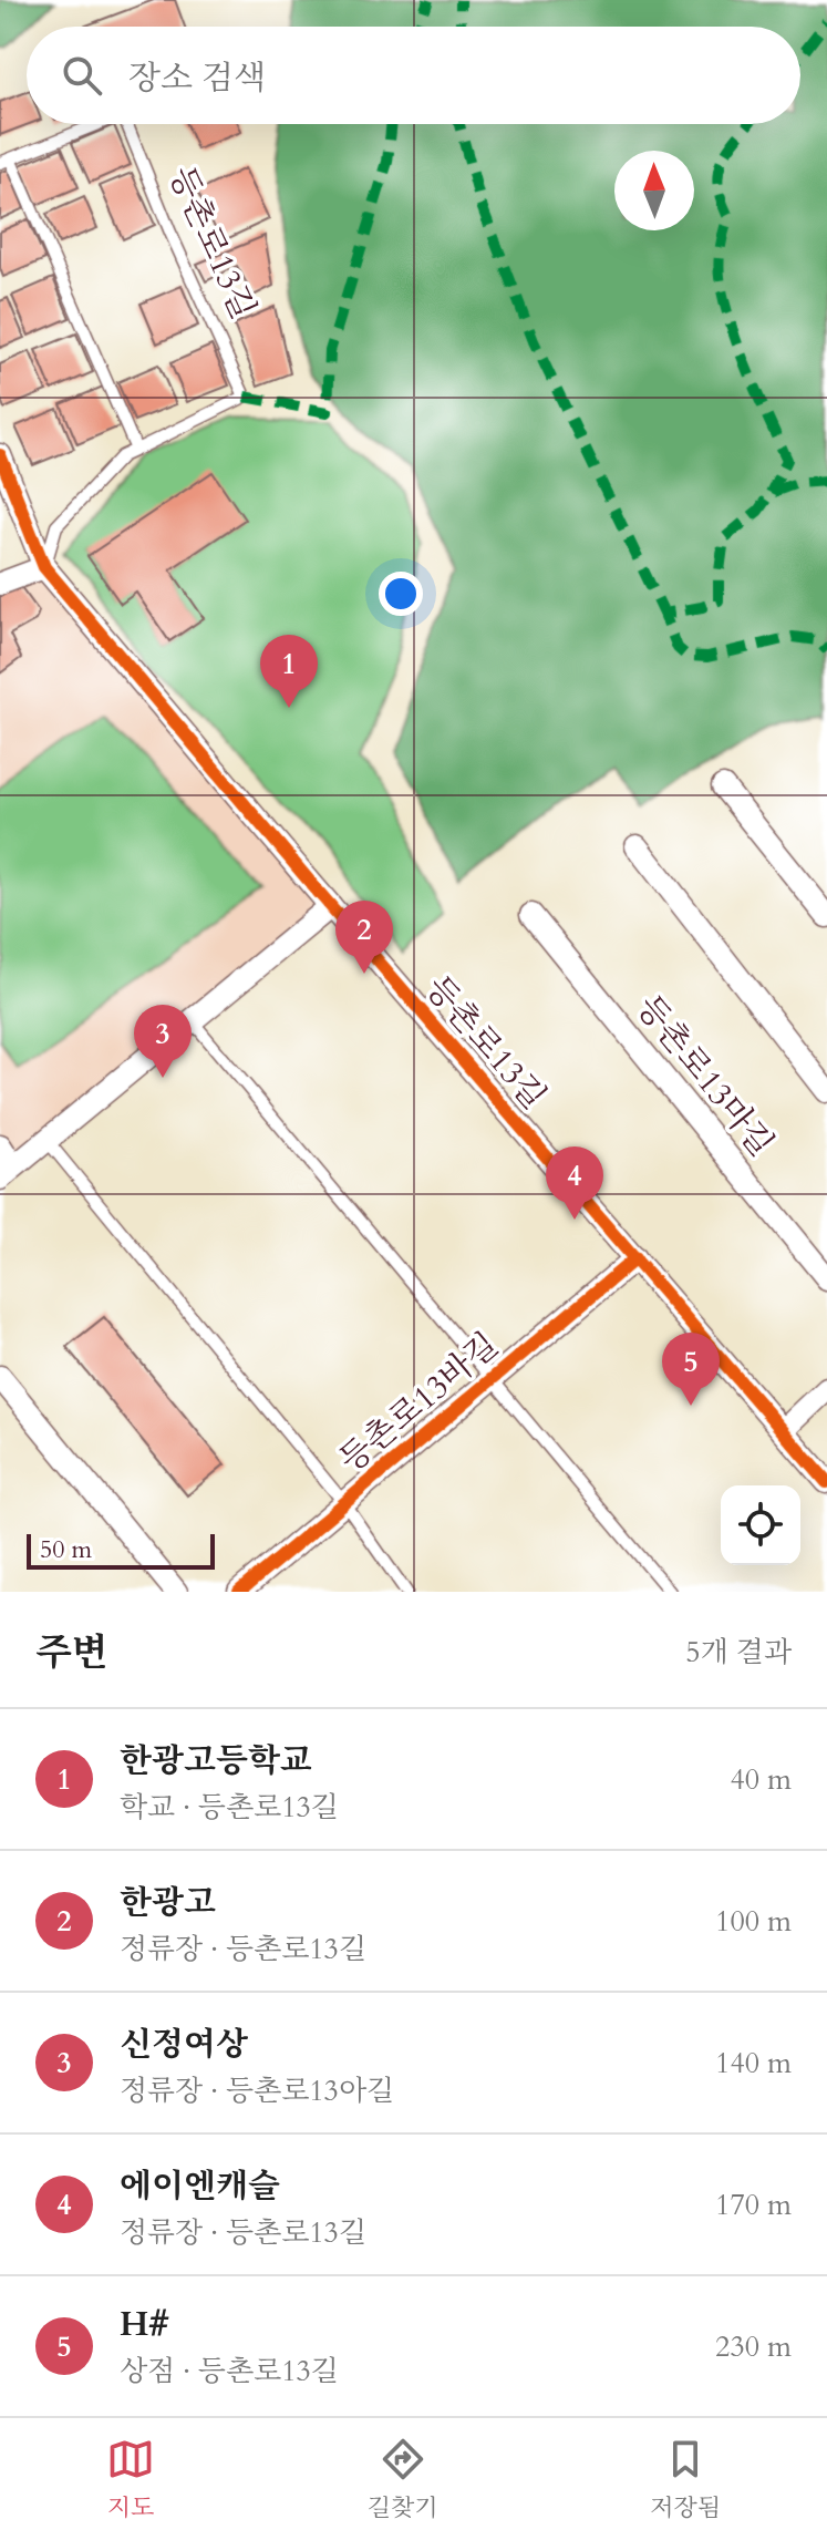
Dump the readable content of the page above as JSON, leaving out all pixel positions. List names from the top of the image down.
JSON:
{
  "streets": {
    "street": ["등촌로13길", "등촌로13마길", "등촌로13바길"]
  },
  "crossings": [
    ["등촌로13길", "등촌로13바길"]
  ],
  "scale_bar": "50 m",
  "north": "top",
  "page": {
    "search": "장소 검색",
    "pins": [
      "1",
      "2",
      "3",
      "4",
      "5"
    ],
    "scale": "50 m",
    "heading": ["주변", "5개 결과"],
    "list": [
      {
        "mark": "1",
        "name": "한광고등학교",
        "note": "학교 · 등촌로13길",
        "value": "40 m"
      },
      {
        "mark": "2",
        "name": "한광고",
        "note": "정류장 · 등촌로13길",
        "value": "100 m"
      },
      {
        "mark": "3",
        "name": "신정여상",
        "note": "정류장 · 등촌로13아길",
        "value": "140 m"
      },
      {
        "mark": "4",
        "name": "에이엔캐슬",
        "note": "정류장 · 등촌로13길",
        "value": "170 m"
      },
      {
        "mark": "5",
        "name": "H#",
        "note": "상점 · 등촌로13길",
        "value": "230 m"
      }
    ],
    "nav": ["지도", "길찾기", "저장됨"]
  }
}
